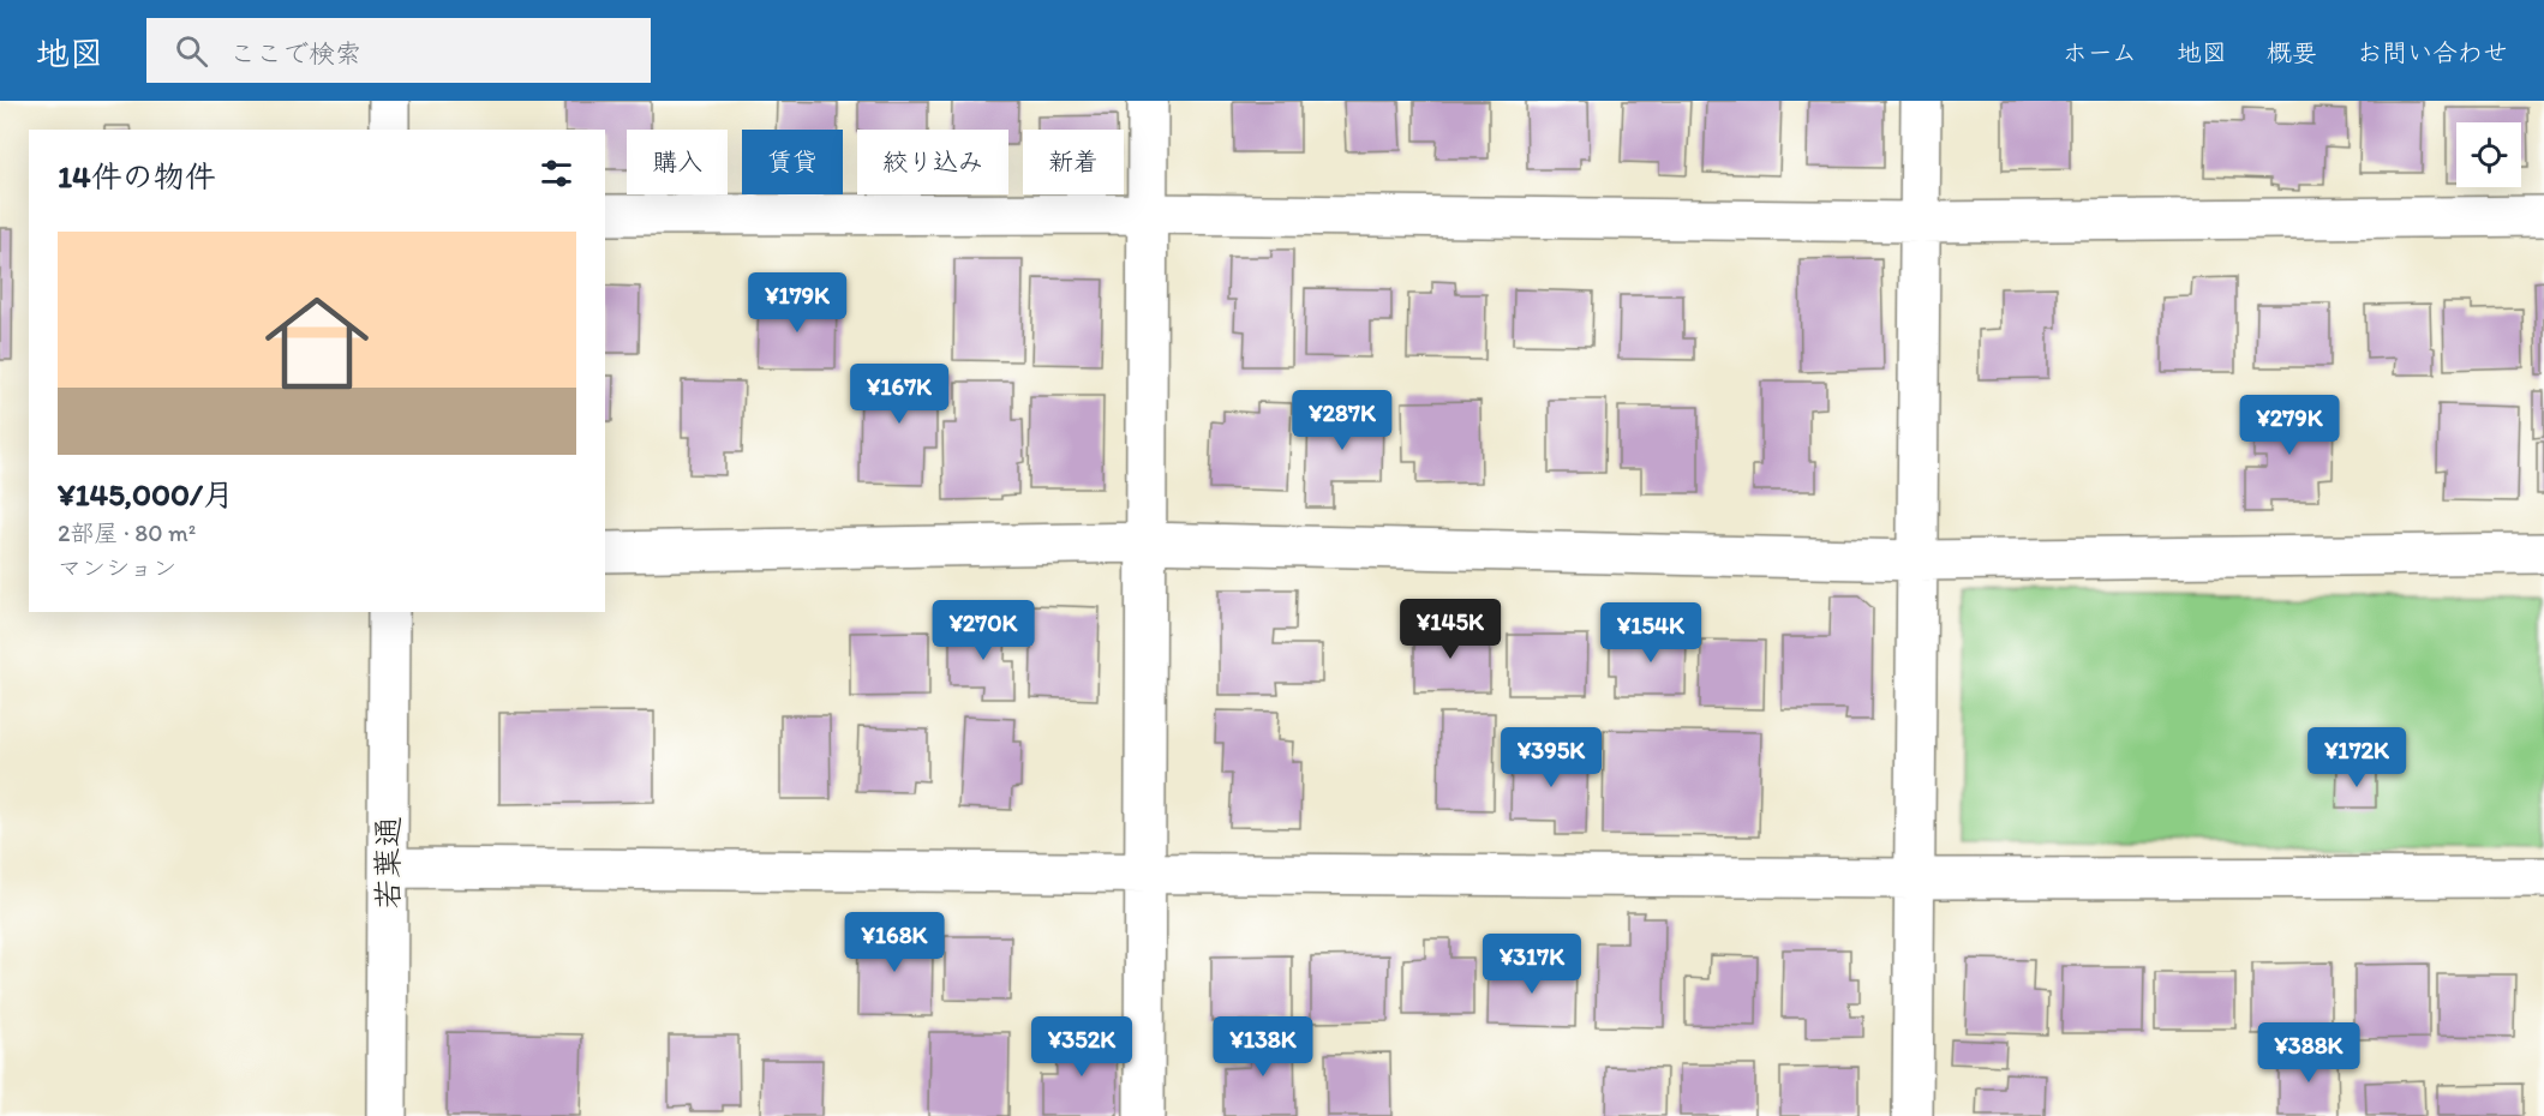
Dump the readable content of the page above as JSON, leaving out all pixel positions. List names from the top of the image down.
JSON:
{
  "streets": {
    "street": ["若葉通"]
  },
  "page": {
    "header": "地図",
    "search": "ここで検索",
    "nav": [
      "ホーム",
      "地図",
      "概要",
      "お問い合わせ"
    ],
    "chip": [
      "購入",
      "賃貸",
      "絞り込み",
      "新着"
    ],
    "heading": "14件の物件",
    "list": [
      {
        "name": "¥145,000/月",
        "note": "2部屋 · 80 m² · マンション"
      }
    ],
    "price": [
      "¥179K",
      "¥167K",
      "¥287K",
      "¥279K",
      "¥145K",
      "¥270K",
      "¥154K",
      "¥395K",
      "¥172K",
      "¥168K",
      "¥317K",
      "¥352K",
      "¥138K",
      "¥388K"
    ]
  }
}
